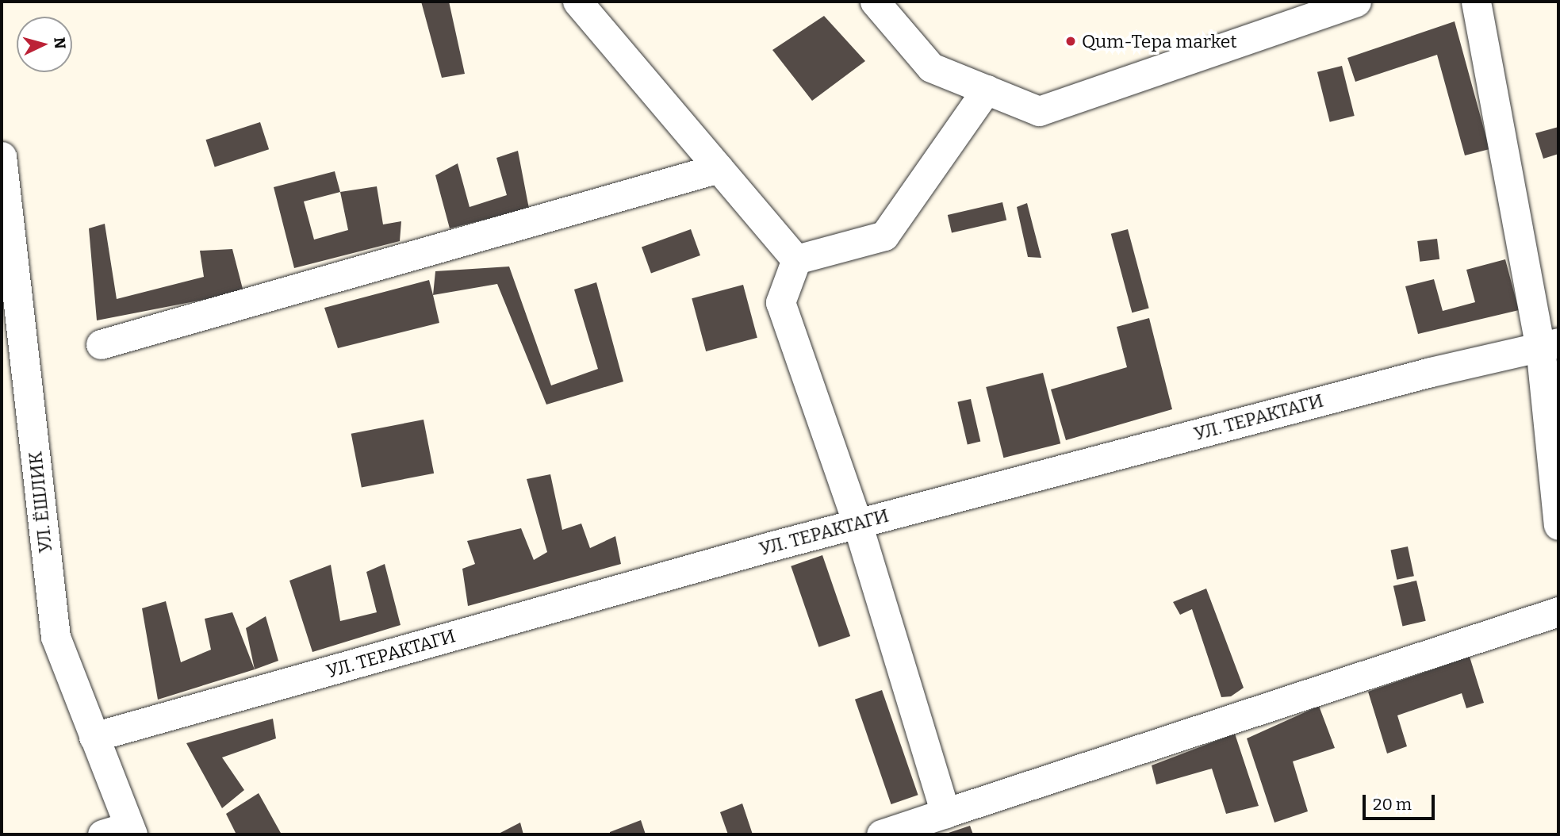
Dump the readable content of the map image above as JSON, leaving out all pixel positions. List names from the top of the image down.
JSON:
{
  "streets": {
    "street": ["УЛ. ТЕРАКТАГИ", "УЛ. ЁШЛИК"]
  },
  "crossings": [
    ["УЛ. ТЕРАКТАГИ", "УЛ. ЁШЛИК"]
  ],
  "places": ["Qum-Tepa market"],
  "scale_bar": "20 m",
  "north": "right"
}
